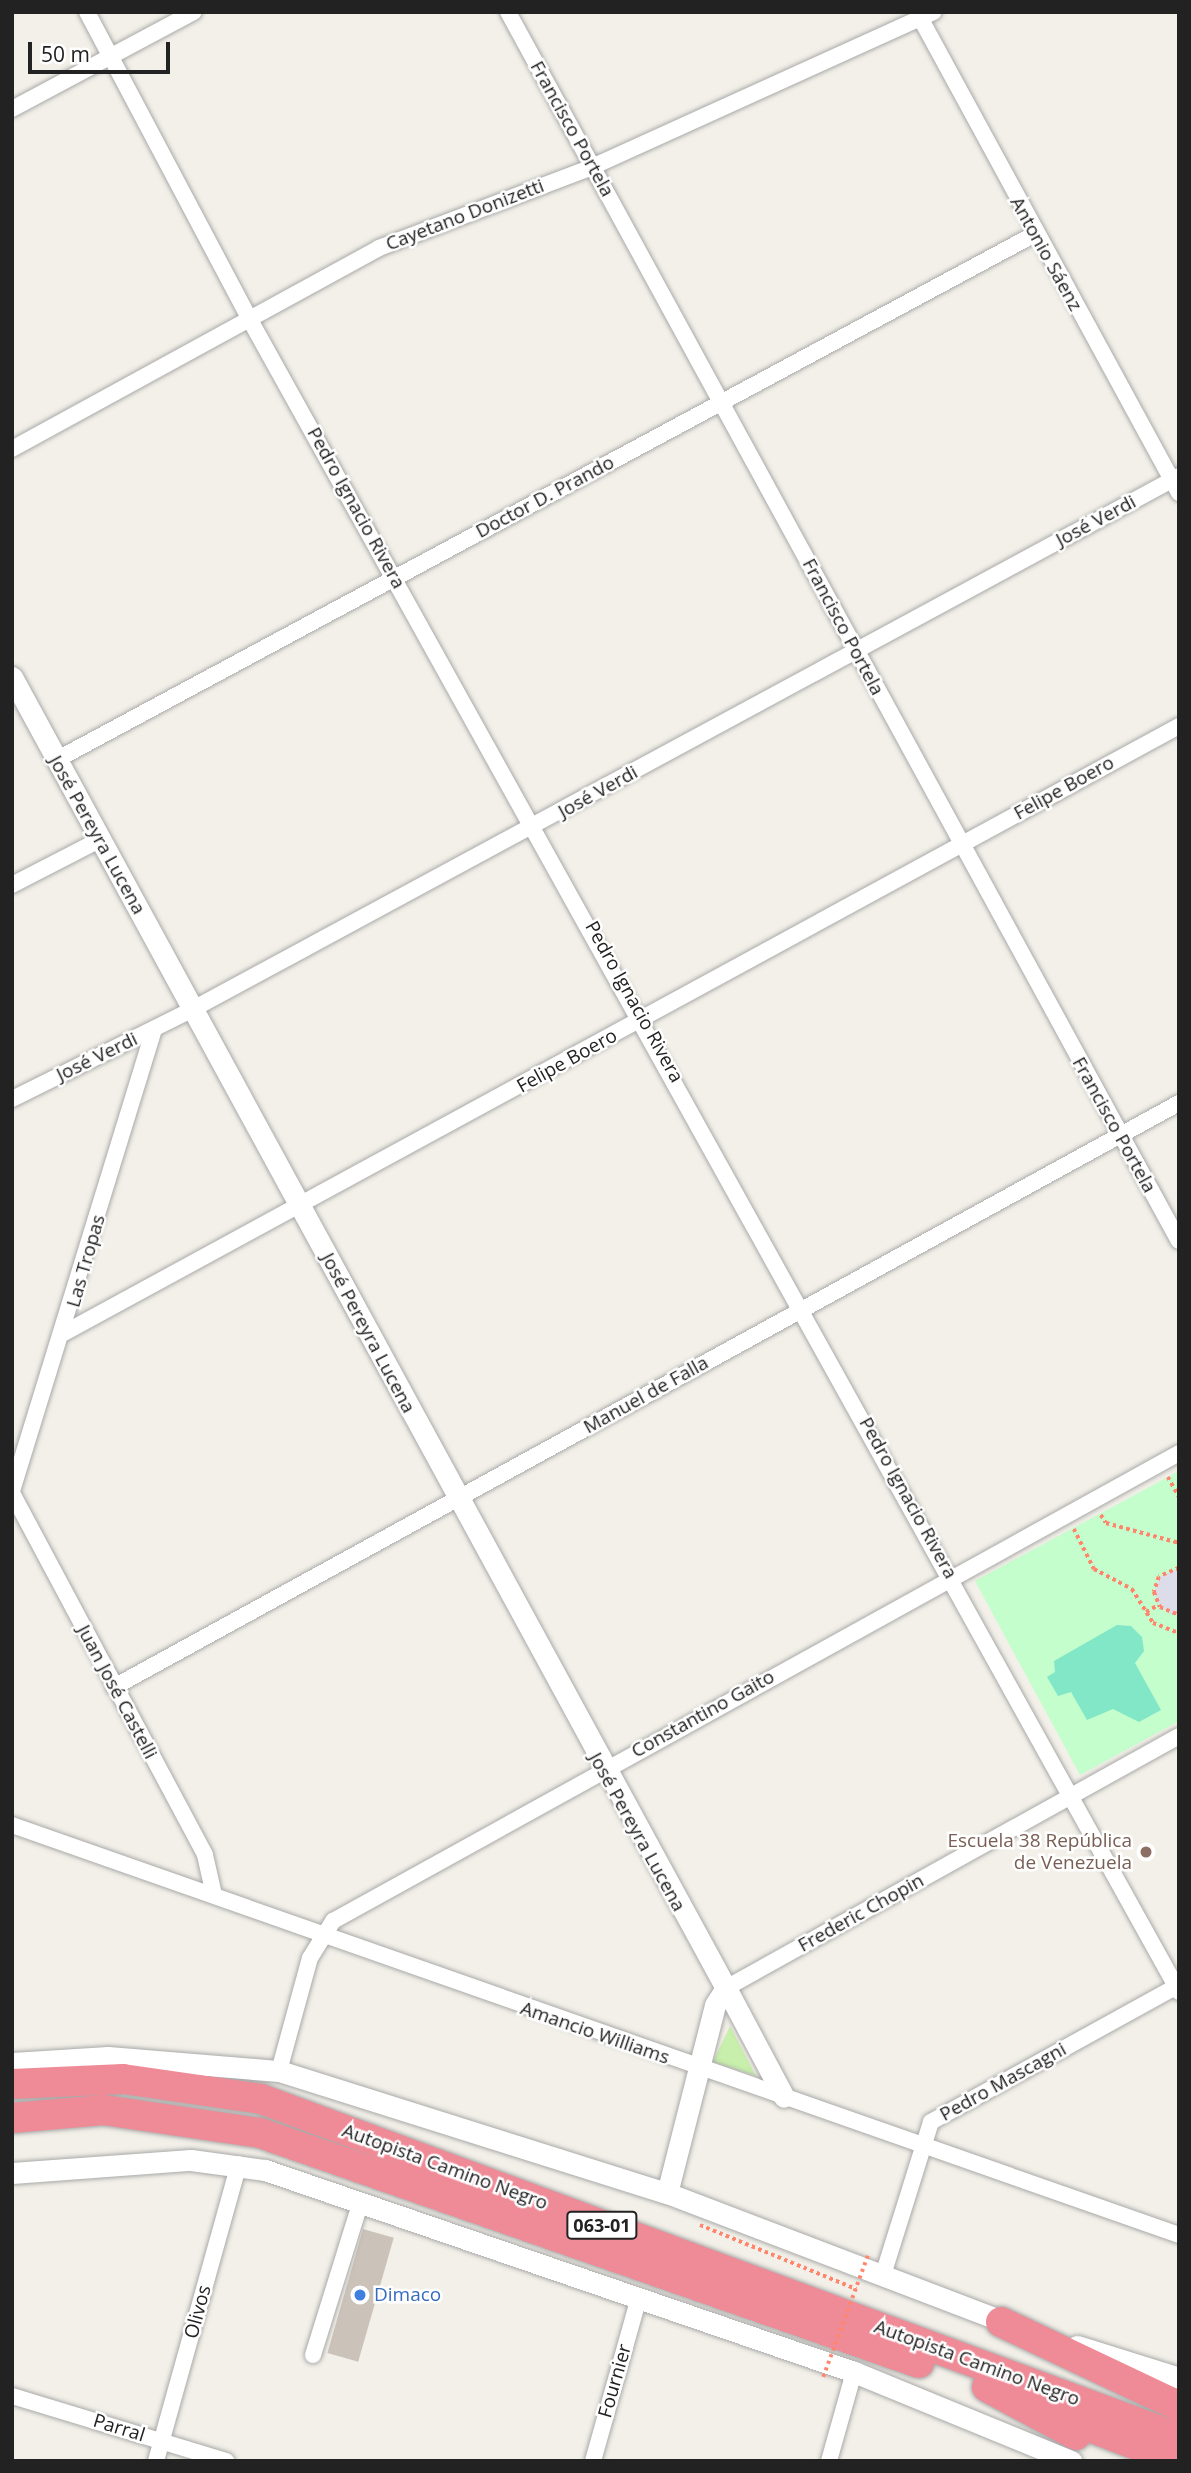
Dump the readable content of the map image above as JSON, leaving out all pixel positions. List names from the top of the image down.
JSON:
{
  "streets": {
    "highway": ["Autopista Camino Negro", "063-01"],
    "street": [
      "Francisco Portela",
      "Cayetano Donizetti",
      "Antonio Sáenz",
      "Doctor D. Prando",
      "Pedro Ignacio Rivera",
      "José Verdi",
      "Felipe Boero",
      "José Pereyra Lucena",
      "Las Tropas",
      "Manuel de Falla",
      "Juan José Castelli",
      "Constantino Gaito",
      "Frederic Chopin",
      "Amancio Williams",
      "Pedro Mascagni",
      "Olivos",
      "Fournier",
      "Parral"
    ]
  },
  "crossings": [
    ["Francisco Portela", "Cayetano Donizetti"],
    ["Francisco Portela", "Doctor D. Prando"],
    ["Francisco Portela", "José Verdi"],
    ["Francisco Portela", "Felipe Boero"],
    ["Francisco Portela", "Manuel de Falla"],
    ["Cayetano Donizetti", "Antonio Sáenz"],
    ["Cayetano Donizetti", "Pedro Ignacio Rivera"],
    ["Antonio Sáenz", "Doctor D. Prando"],
    ["Antonio Sáenz", "José Verdi"],
    ["Doctor D. Prando", "Pedro Ignacio Rivera"],
    ["Doctor D. Prando", "José Pereyra Lucena"],
    ["Pedro Ignacio Rivera", "José Verdi"],
    ["Pedro Ignacio Rivera", "Felipe Boero"],
    ["Pedro Ignacio Rivera", "Manuel de Falla"],
    ["Pedro Ignacio Rivera", "Constantino Gaito"],
    ["Pedro Ignacio Rivera", "Frederic Chopin"],
    ["Pedro Ignacio Rivera", "Pedro Mascagni"],
    ["José Verdi", "José Pereyra Lucena"],
    ["José Verdi", "Las Tropas"],
    ["Felipe Boero", "José Pereyra Lucena"],
    ["Felipe Boero", "Las Tropas"],
    ["José Pereyra Lucena", "Manuel de Falla"],
    ["José Pereyra Lucena", "Constantino Gaito"],
    ["José Pereyra Lucena", "Frederic Chopin"],
    ["José Pereyra Lucena", "Amancio Williams"],
    ["Las Tropas", "Juan José Castelli"],
    ["Manuel de Falla", "Juan José Castelli"],
    ["Juan José Castelli", "Amancio Williams"],
    ["Constantino Gaito", "Amancio Williams"],
    ["Amancio Williams", "Pedro Mascagni"],
    ["Olivos", "Parral"]
  ],
  "places": ["Escuela 38 República de Venezuela", "Dimaco"],
  "scale_bar": "50 m"
}
